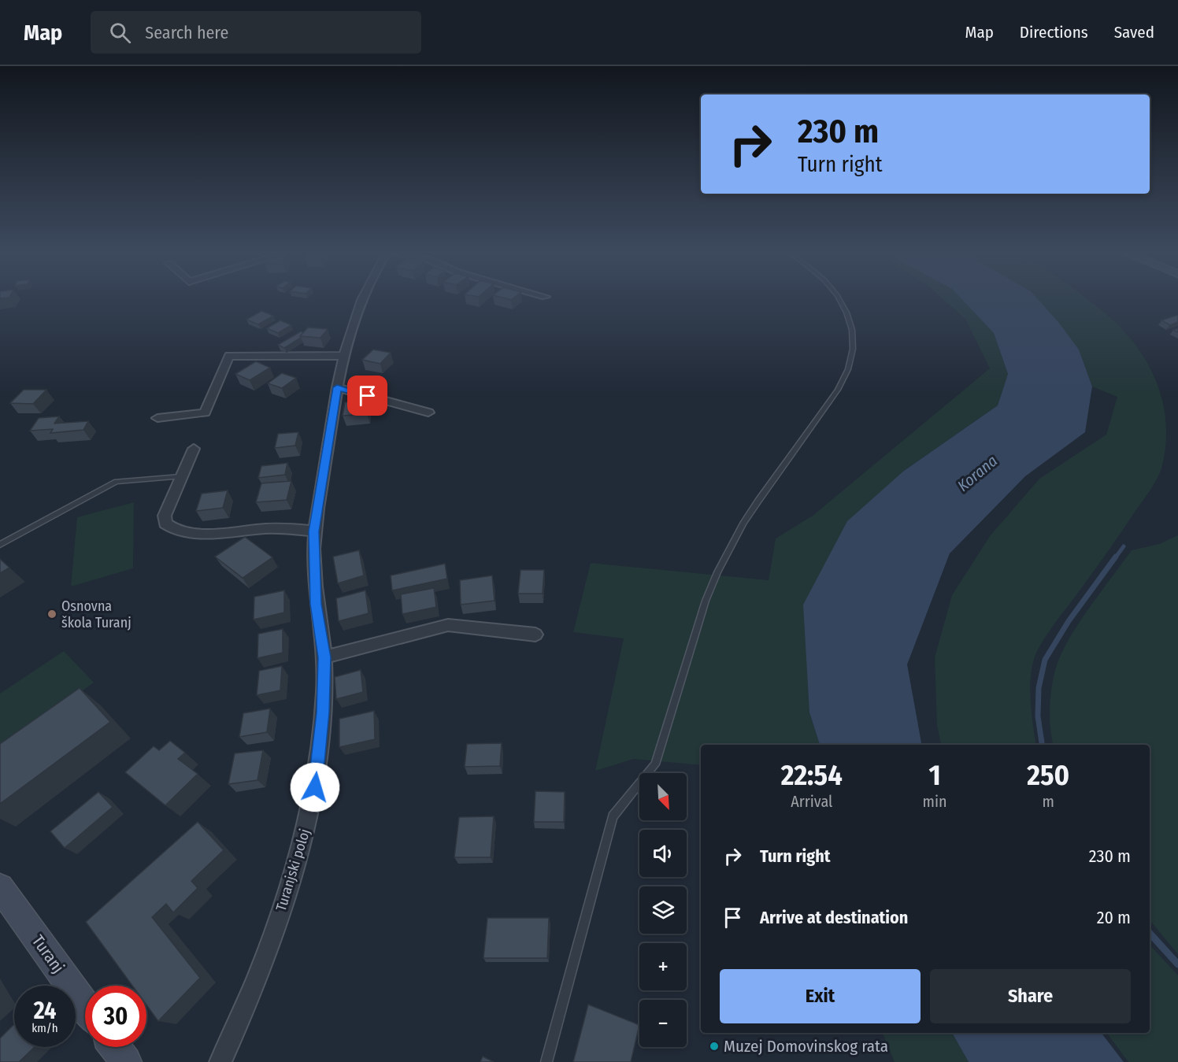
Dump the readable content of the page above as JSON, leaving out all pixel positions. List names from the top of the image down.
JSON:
{
  "streets": {
    "main road": ["Turanj"],
    "street": ["Turanjski poloj"]
  },
  "water": ["Korana"],
  "places": ["Osnovna škola Turanj", "Muzej Domovinskog rata"],
  "north": "bottom right",
  "page": {
    "header": "Map",
    "search": "Search here",
    "nav": ["Map", "Directions", "Saved"],
    "turn": ["230 m", "Turn right"],
    "eta": [
      "22:54",
      "Arrival",
      "1",
      "min",
      "250",
      "m"
    ],
    "map_buttons": ["+", "−"],
    "list": [
      {
        "name": "Turn right",
        "value": "230 m"
      },
      {
        "name": "Arrive at destination",
        "value": "20 m"
      }
    ],
    "buttons": ["Exit", "Share"],
    "speed": "24 km/h",
    "limit": "30"
  }
}
